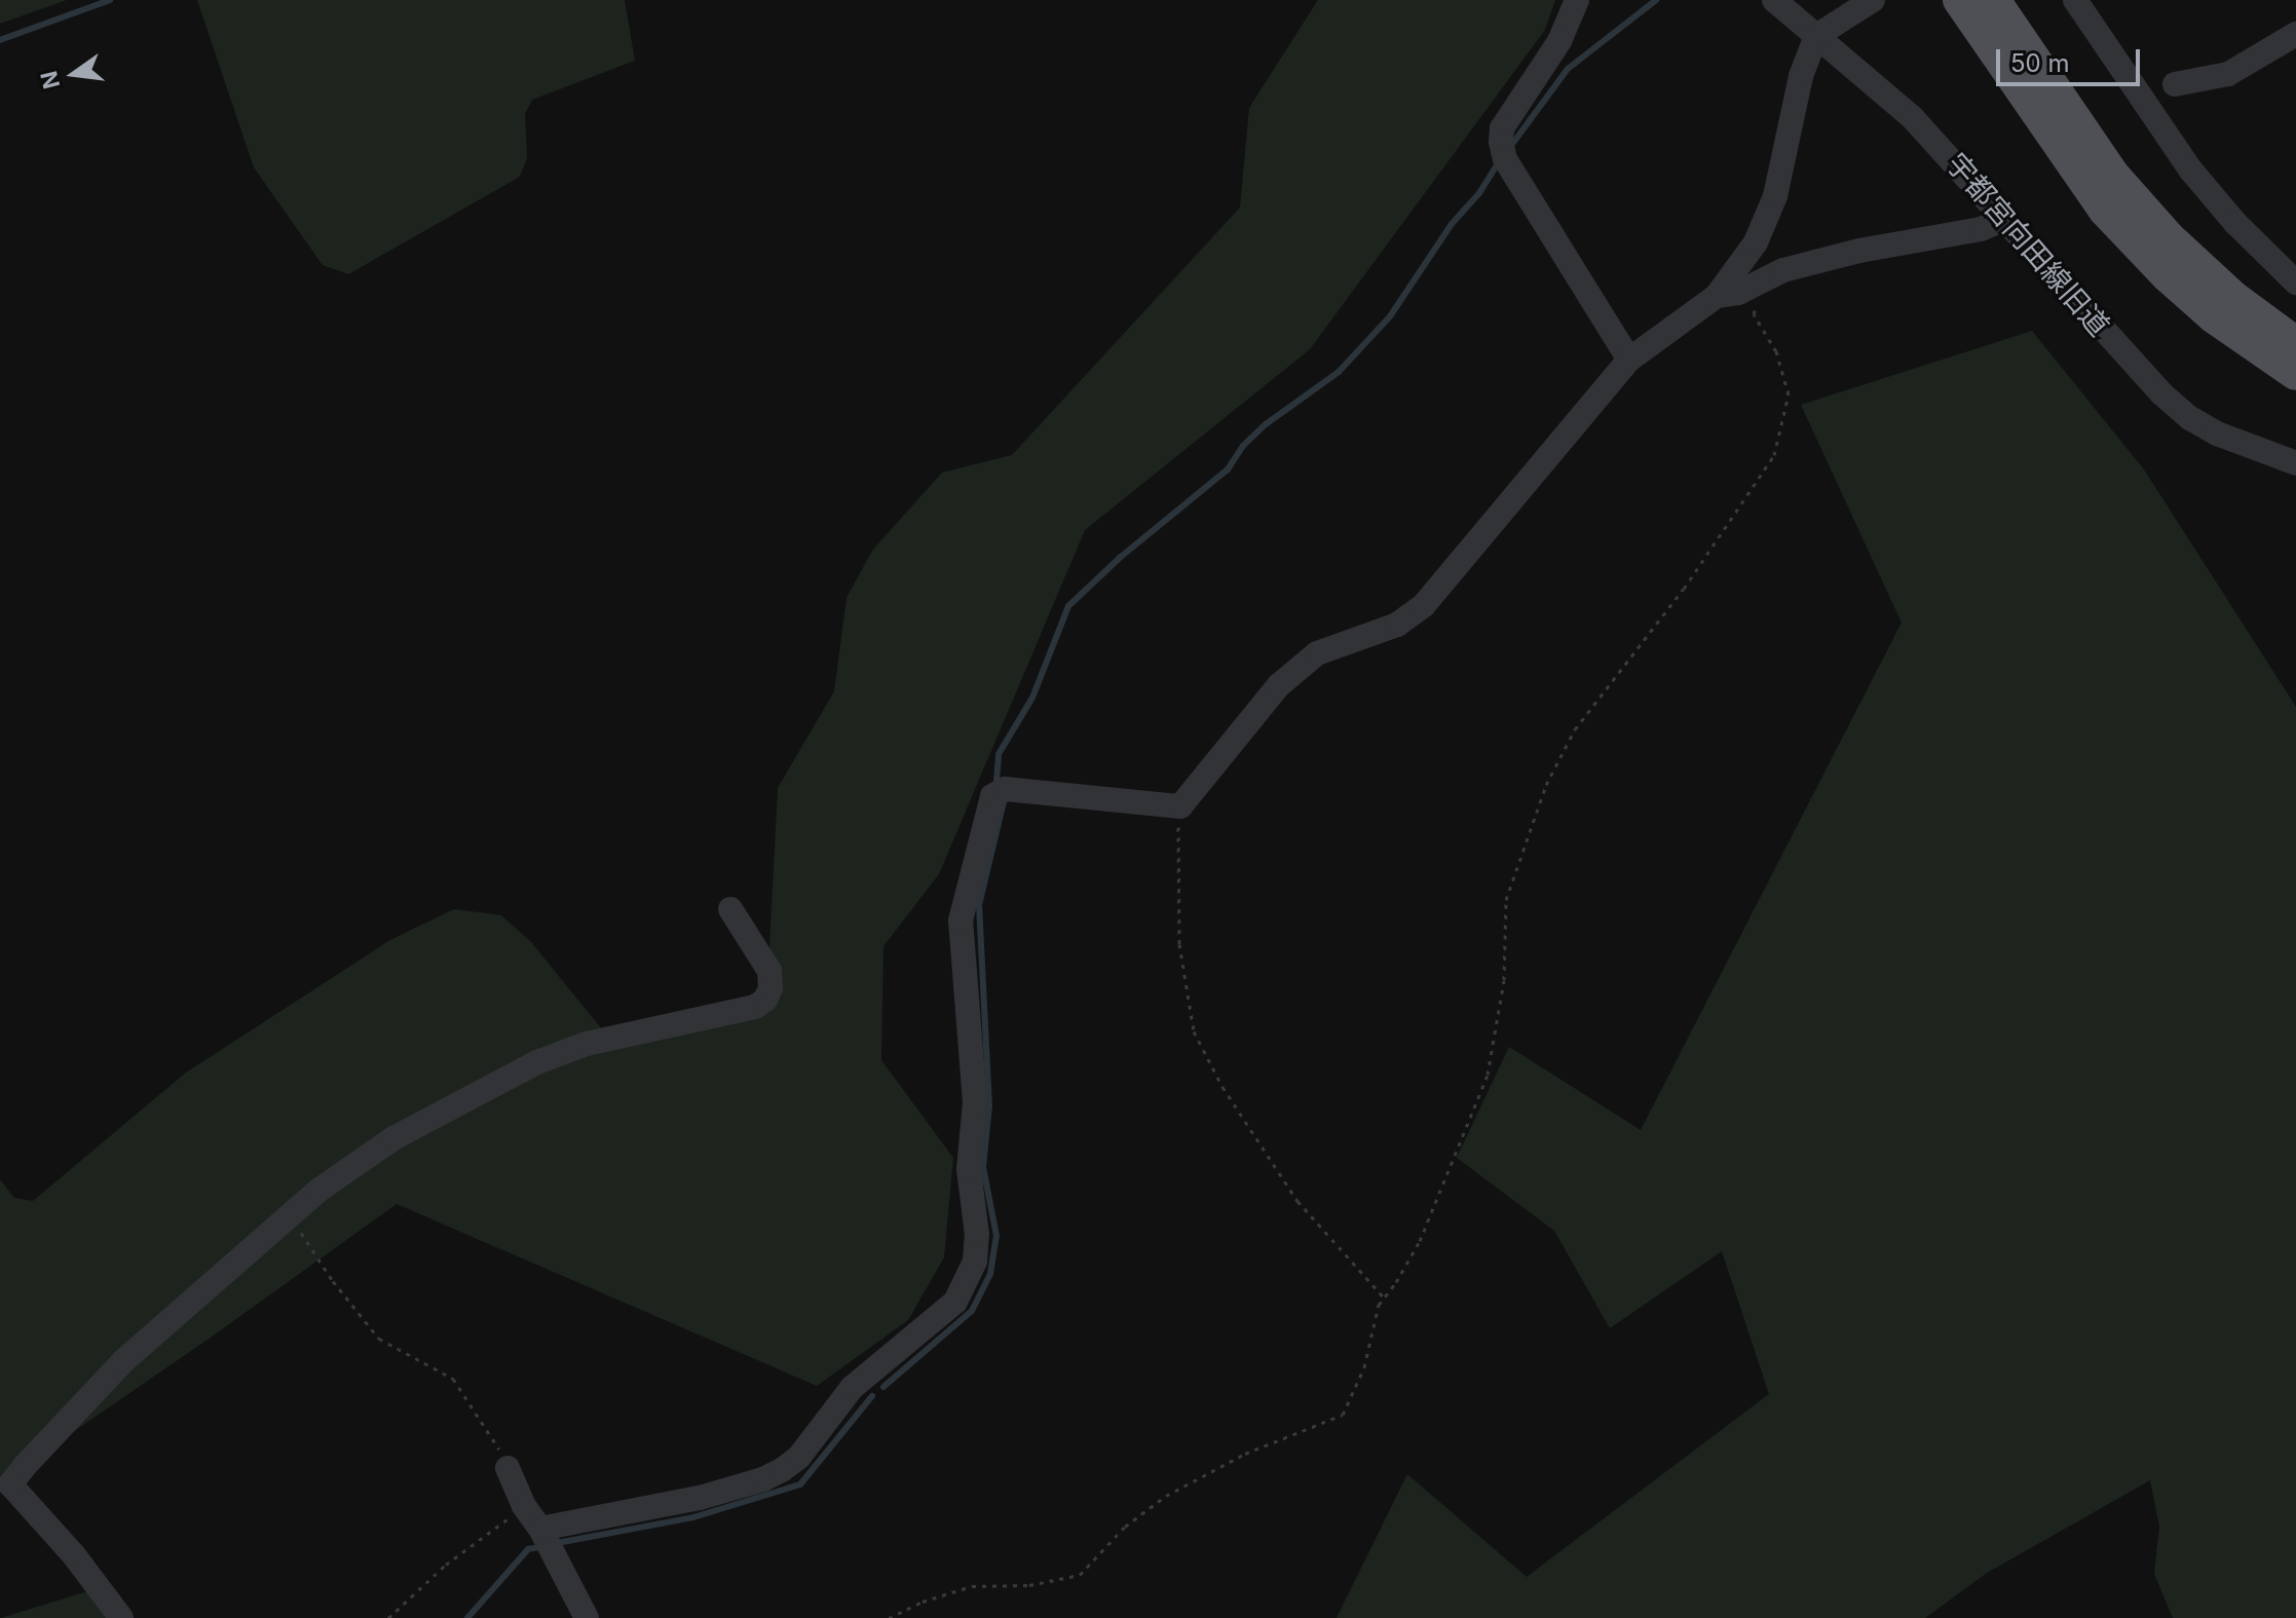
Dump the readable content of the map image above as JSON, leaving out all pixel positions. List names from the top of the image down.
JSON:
{
  "streets": {
    "street": ["宇都宮向田線旧道"]
  },
  "scale_bar": "50 m",
  "north": "left"
}
